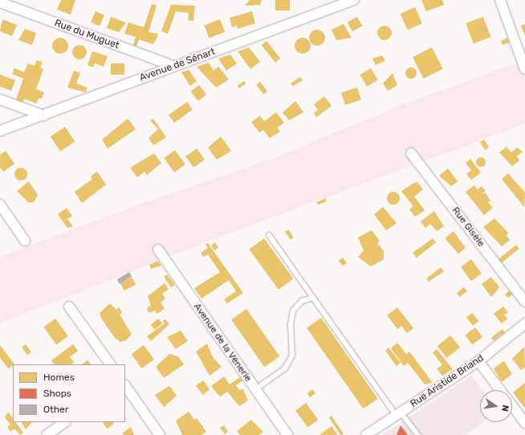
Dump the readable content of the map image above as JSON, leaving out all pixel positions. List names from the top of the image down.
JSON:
{
  "streets": {
    "street": [
      "Rue du Muguet",
      "Avenue de Sénart",
      "Rue Gisèle",
      "Avenue de la Vénerie",
      "Rue Aristide Briand"
    ]
  },
  "crossings": [
    ["Rue du Muguet", "Avenue de Sénart"]
  ],
  "legend": ["Homes", "Shops", "Other"],
  "north": "right"
}
